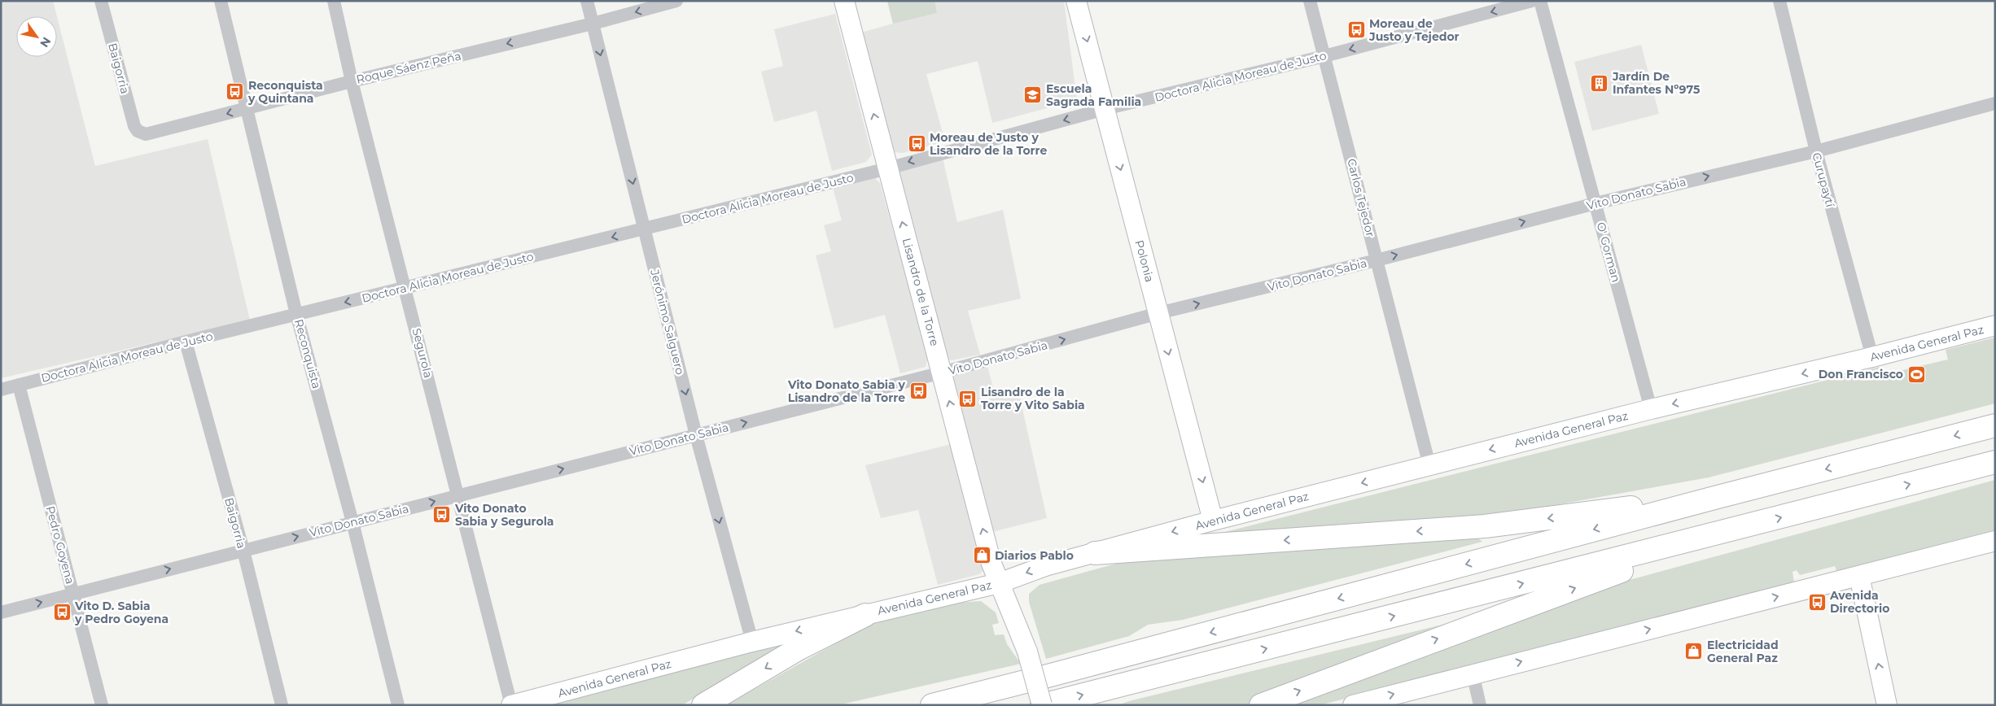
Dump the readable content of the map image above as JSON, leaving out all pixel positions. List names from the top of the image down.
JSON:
{
  "streets": {
    "street": [
      "Roque Sáenz Peña",
      "Baigorria",
      "Doctora Alicia Moreau de Justo",
      "Curupaytí",
      "Vito Donato Sabia",
      "Carlos Tejedor",
      "O' Gorman",
      "Polonia",
      "Lisandro de la Torre",
      "Jerónimo Salguero",
      "Avenida General Paz",
      "Segurola",
      "Reconquista",
      "Pedro Goyena"
    ]
  },
  "crossings": [
    ["Roque Sáenz Peña", "Baigorria"],
    ["Roque Sáenz Peña", "Jerónimo Salguero"],
    ["Roque Sáenz Peña", "Segurola"],
    ["Roque Sáenz Peña", "Reconquista"],
    ["Baigorria", "Doctora Alicia Moreau de Justo"],
    ["Baigorria", "Vito Donato Sabia"],
    ["Doctora Alicia Moreau de Justo", "Carlos Tejedor"],
    ["Doctora Alicia Moreau de Justo", "Polonia"],
    ["Doctora Alicia Moreau de Justo", "Lisandro de la Torre"],
    ["Doctora Alicia Moreau de Justo", "Jerónimo Salguero"],
    ["Doctora Alicia Moreau de Justo", "Segurola"],
    ["Doctora Alicia Moreau de Justo", "Reconquista"],
    ["Doctora Alicia Moreau de Justo", "Pedro Goyena"],
    ["Curupaytí", "Vito Donato Sabia"],
    ["Curupaytí", "Avenida General Paz"],
    ["Vito Donato Sabia", "Carlos Tejedor"],
    ["Vito Donato Sabia", "O' Gorman"],
    ["Vito Donato Sabia", "Polonia"],
    ["Vito Donato Sabia", "Lisandro de la Torre"],
    ["Vito Donato Sabia", "Jerónimo Salguero"],
    ["Vito Donato Sabia", "Segurola"],
    ["Vito Donato Sabia", "Reconquista"],
    ["Vito Donato Sabia", "Pedro Goyena"],
    ["Carlos Tejedor", "Avenida General Paz"],
    ["O' Gorman", "Avenida General Paz"],
    ["Polonia", "Avenida General Paz"],
    ["Lisandro de la Torre", "Avenida General Paz"],
    ["Jerónimo Salguero", "Avenida General Paz"],
    ["Avenida General Paz", "Segurola"]
  ],
  "one_way": [
    "Roque Sáenz Peña",
    "Doctora Alicia Moreau de Justo",
    "Vito Donato Sabia",
    "Polonia",
    "Lisandro de la Torre",
    "Jerónimo Salguero",
    "Avenida General Paz"
  ],
  "places": {
    "bus stop": [
      "Moreau de Justo y Tejedor",
      "Reconquista y Quintana",
      "Moreau de Justo y Lisandro de la Torre",
      "Vito Donato Sabia y Lisandro de la Torre",
      "Lisandro de la Torre y Vito Sabia",
      "Vito Donato Sabia y Segurola",
      "Avenida Directorio",
      "Vito D. Sabia y Pedro Goyena"
    ],
    "building": ["Jardín De Infantes Nº975"],
    "school or university": ["Escuela Sagrada Familia"],
    "sports": ["Don Francisco"],
    "shop": ["Diarios Pablo", "Electricidad General Paz"]
  },
  "north": "bottom right"
}
